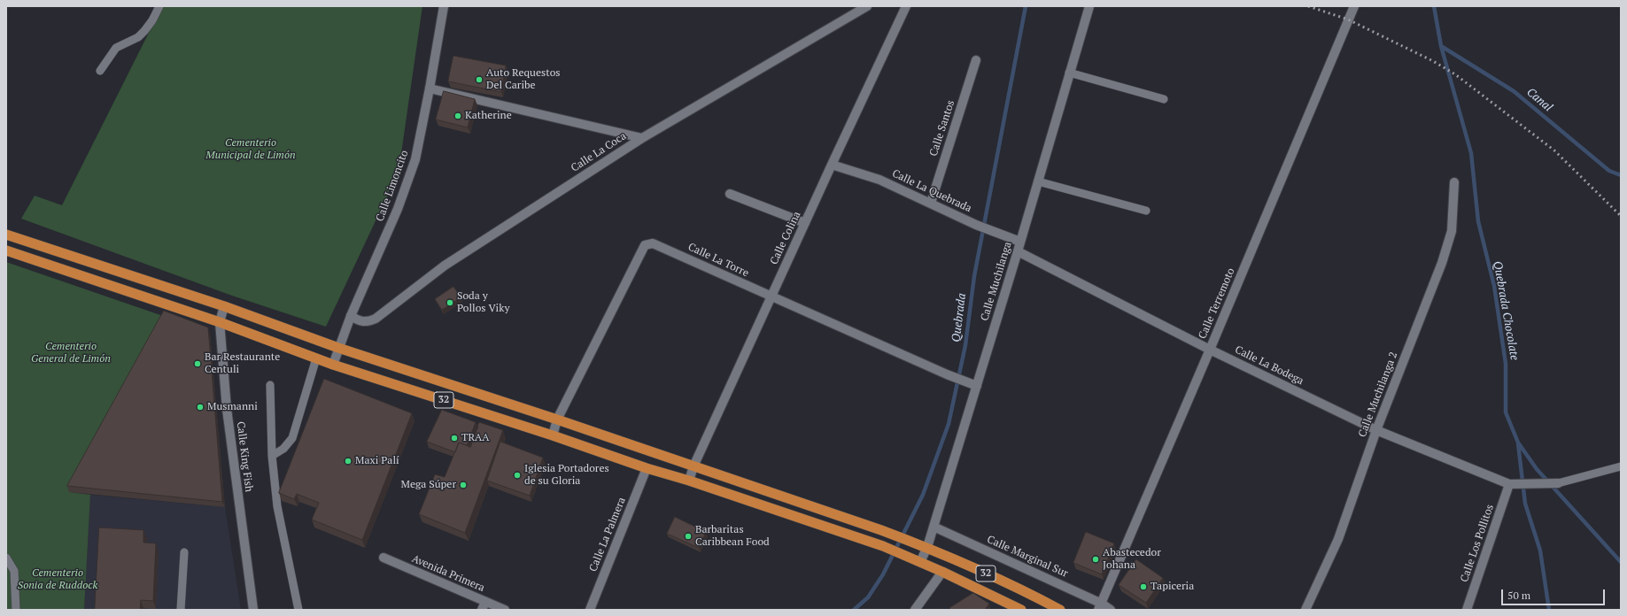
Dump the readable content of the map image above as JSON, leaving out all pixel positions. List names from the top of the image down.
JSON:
{
  "streets": {
    "highway": ["32"],
    "street": [
      "Calle Santos",
      "Calle La Coca",
      "Calle Limoncito",
      "Calle La Quebrada",
      "Calle Colina",
      "Calle La Torre",
      "Calle Muchilanga",
      "Calle Terremoto",
      "Calle La Bodega",
      "Calle Muchilanga 2",
      "Calle King Fish",
      "Calle La Palmera",
      "Calle Los Pollitos",
      "Calle Marginal Sur",
      "Avenida Primera"
    ]
  },
  "crossings": [
    ["Calle Santos", "Calle La Quebrada"],
    ["Calle La Coca", "Calle Limoncito"],
    ["Calle Limoncito", "32"],
    ["Calle La Quebrada", "Calle Colina"],
    ["Calle La Quebrada", "Calle Muchilanga"],
    ["Calle Colina", "Calle La Torre"],
    ["Calle Colina", "32"],
    ["Calle La Torre", "Calle Muchilanga"],
    ["Calle La Torre", "32"],
    ["Calle Muchilanga", "Calle La Bodega"],
    ["Calle Muchilanga", "32"],
    ["Calle Muchilanga", "Calle Marginal Sur"],
    ["Calle Terremoto", "Calle La Bodega"],
    ["Calle Terremoto", "Calle Marginal Sur"],
    ["Calle La Bodega", "Calle Muchilanga 2"],
    ["Calle La Bodega", "Calle Los Pollitos"],
    ["32", "Calle King Fish"],
    ["32", "Calle La Palmera"]
  ],
  "water": ["Canal", "Quebrada Chocolate", "Quebrada"],
  "parks": ["Cementerio Municipal de Limón", "Cementerio General de Limón", "Cementerio Sonia de Ruddock"],
  "places": [
    "Auto Requestos Del Caribe",
    "Katherine",
    "Soda y Pollos Viky",
    "Bar Restaurante Centuli",
    "Musmanni",
    "TRAA",
    "Maxi Palí",
    "Iglesia Portadores de su Gloria",
    "Mega Súper",
    "Barbaritas Caribbean Food",
    "Abastecedor Johana",
    "Tapiceria"
  ],
  "scale_bar": "50 m"
}
